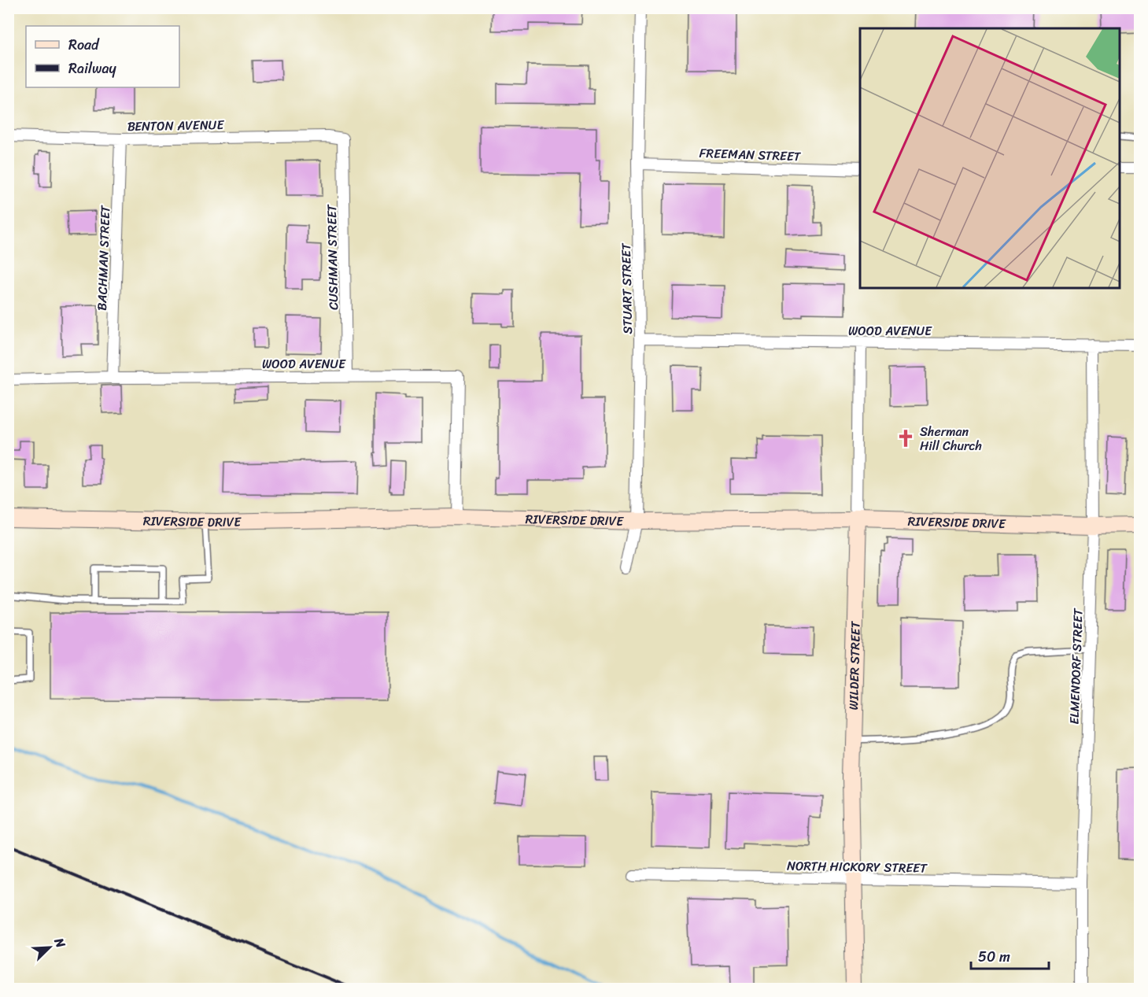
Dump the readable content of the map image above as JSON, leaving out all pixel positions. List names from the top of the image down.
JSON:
{
  "streets": {
    "street": [
      "BENTON AVENUE",
      "FREEMAN STREET",
      "CUSHMAN STREET",
      "BACHMAN STREET",
      "STUART STREET",
      "WOOD AVENUE",
      "RIVERSIDE DRIVE",
      "WILDER STREET",
      "ELMENDORF STREET",
      "NORTH HICKORY STREET"
    ]
  },
  "crossings": [
    ["BENTON AVENUE", "CUSHMAN STREET"],
    ["BENTON AVENUE", "BACHMAN STREET"],
    ["FREEMAN STREET", "STUART STREET"],
    ["CUSHMAN STREET", "WOOD AVENUE"],
    ["BACHMAN STREET", "WOOD AVENUE"],
    ["STUART STREET", "WOOD AVENUE"],
    ["STUART STREET", "RIVERSIDE DRIVE"],
    ["WOOD AVENUE", "RIVERSIDE DRIVE"],
    ["WOOD AVENUE", "WILDER STREET"],
    ["WOOD AVENUE", "ELMENDORF STREET"],
    ["RIVERSIDE DRIVE", "WILDER STREET"],
    ["RIVERSIDE DRIVE", "ELMENDORF STREET"],
    ["WILDER STREET", "NORTH HICKORY STREET"],
    ["ELMENDORF STREET", "NORTH HICKORY STREET"]
  ],
  "places": {
    "church": ["Sherman Hill Church"]
  },
  "legend": ["Road", "Railway"],
  "scale_bar": "50 m",
  "north": "top right"
}
